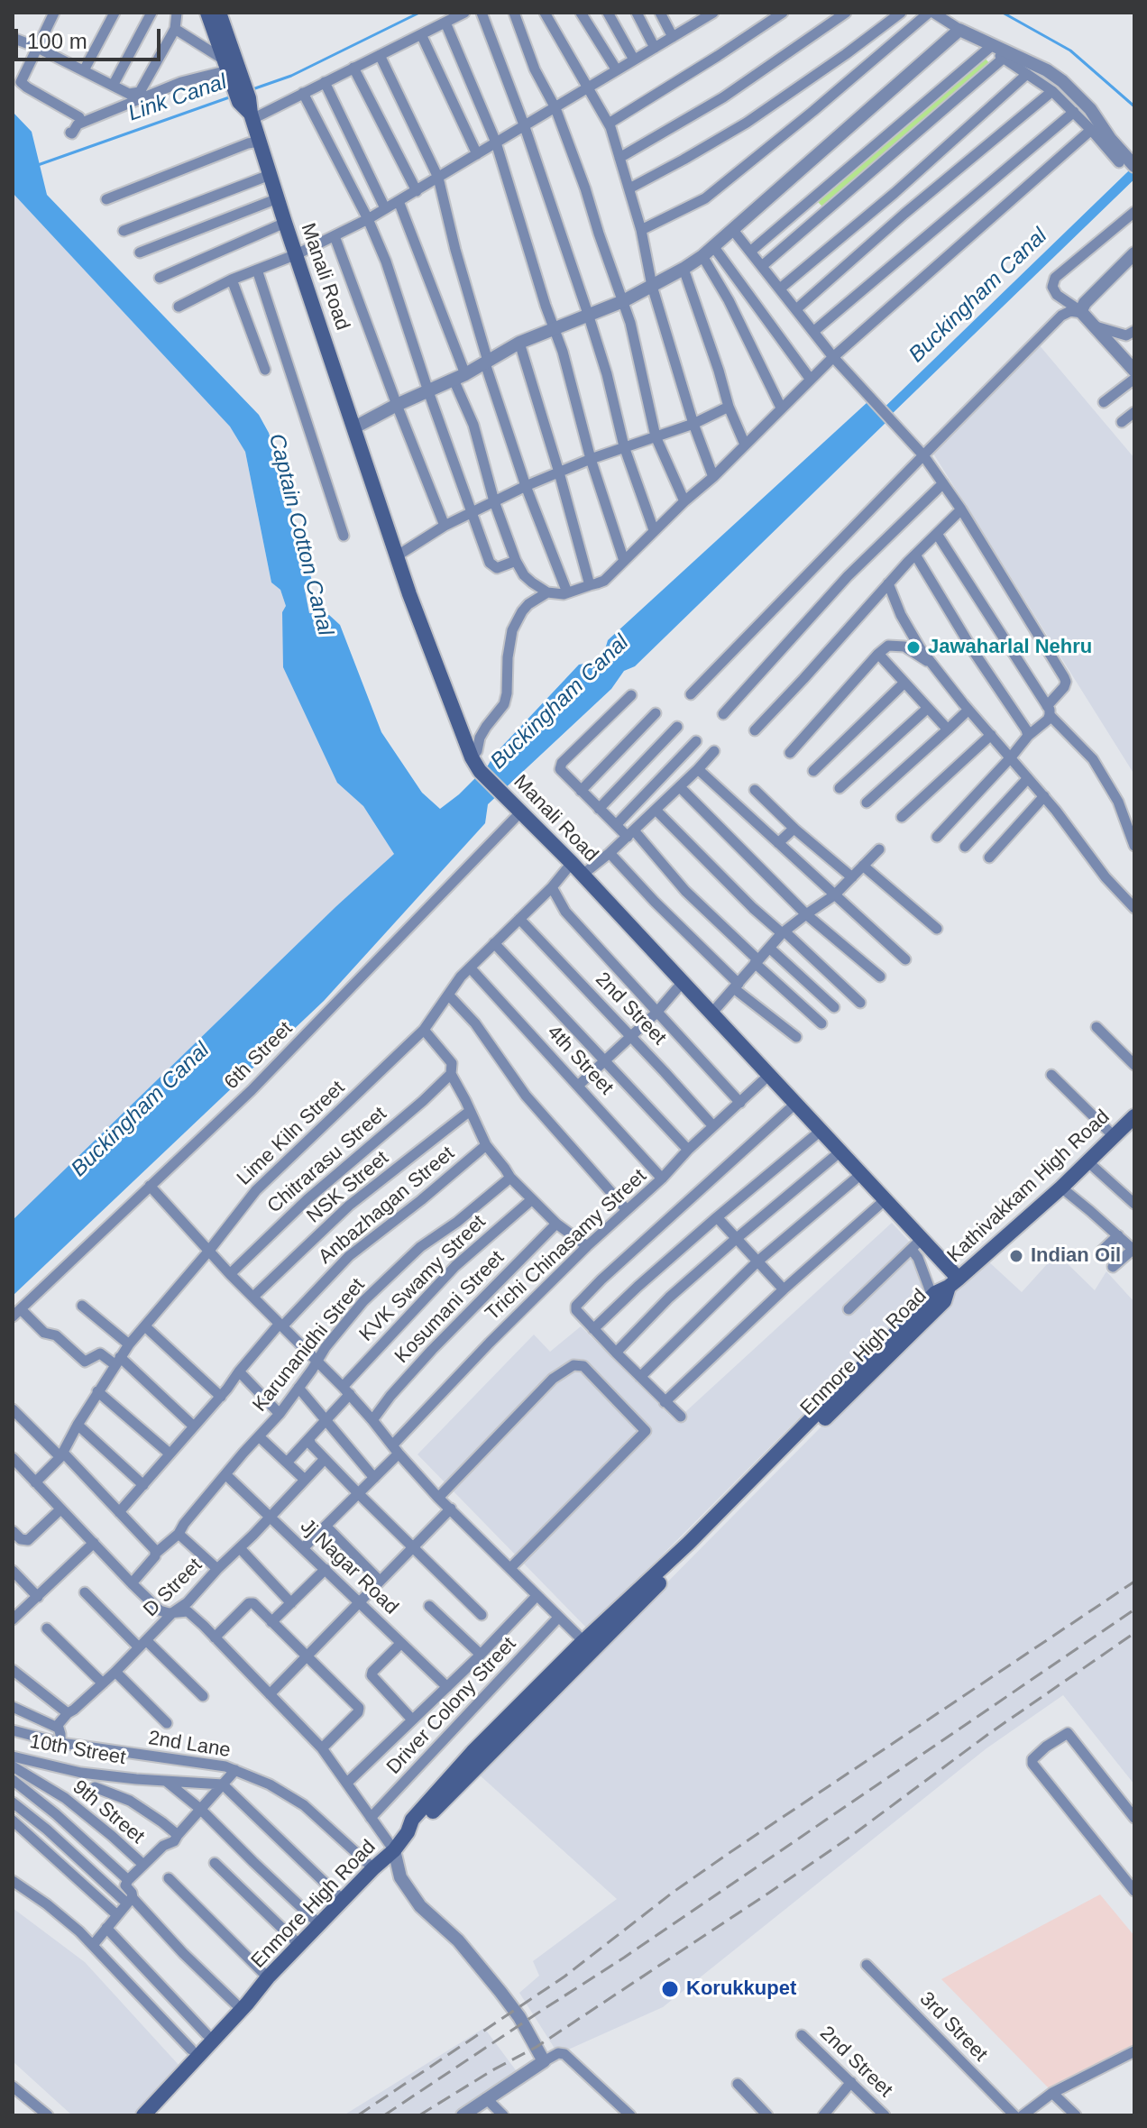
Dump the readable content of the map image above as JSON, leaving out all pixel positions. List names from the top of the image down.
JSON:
{
  "streets": {
    "main road": ["Manali Road", "Kathivakkam High Road", "Enmore High Road"],
    "street": [
      "2nd Street",
      "6th Street",
      "4th Street",
      "Lime Kiln Street",
      "Chitrarasu Street",
      "NSK Street",
      "Anbazhagan Street",
      "Trichi Chinasamy Street",
      "KVK Swamy Street",
      "Kosumani Street",
      "Karunanidhi Street",
      "Jj Nagar Road",
      "D Street",
      "Driver Colony Street",
      "2nd Lane",
      "10th Street",
      "9th Street",
      "3rd Street"
    ]
  },
  "crossings": [
    ["Manali Road", "6th Street"],
    ["Manali Road", "Lime Kiln Street"],
    ["Manali Road", "Kathivakkam High Road"],
    ["Manali Road", "Trichi Chinasamy Street"],
    ["Manali Road", "Enmore High Road"],
    ["2nd Street", "Lime Kiln Street"],
    ["2nd Street", "Trichi Chinasamy Street"],
    ["4th Street", "Lime Kiln Street"],
    ["4th Street", "Trichi Chinasamy Street"],
    ["Kathivakkam High Road", "Enmore High Road"],
    ["Trichi Chinasamy Street", "Jj Nagar Road"],
    ["Karunanidhi Street", "Jj Nagar Road"],
    ["Enmore High Road", "2nd Lane"],
    ["Jj Nagar Road", "D Street"]
  ],
  "water": ["Link Canal", "Buckingham Canal", "Captain Cotton Canal"],
  "places": ["Jawaharlal Nehru", "Indian Oil", "Korukkupet"],
  "scale_bar": "100 m"
}
